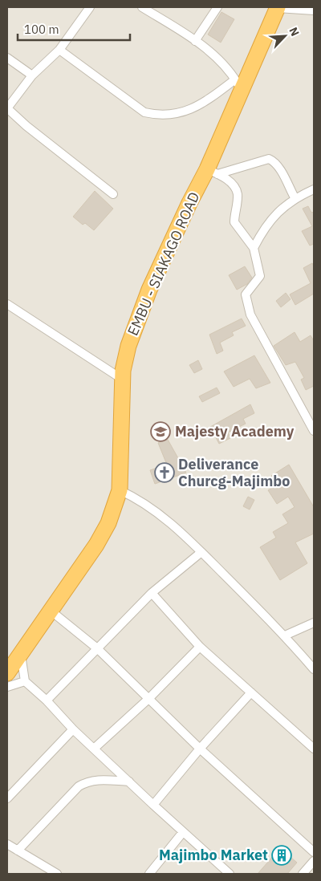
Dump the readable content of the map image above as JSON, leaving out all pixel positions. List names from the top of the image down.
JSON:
{
  "streets": {
    "highway": ["EMBU - SIAKAGO ROAD"]
  },
  "places": {
    "school or university": ["Majesty Academy"],
    "church": ["Deliverance Churcg-Majimbo"],
    "building": ["Majimbo Market"]
  },
  "scale_bar": "100 m",
  "north": "top right"
}
